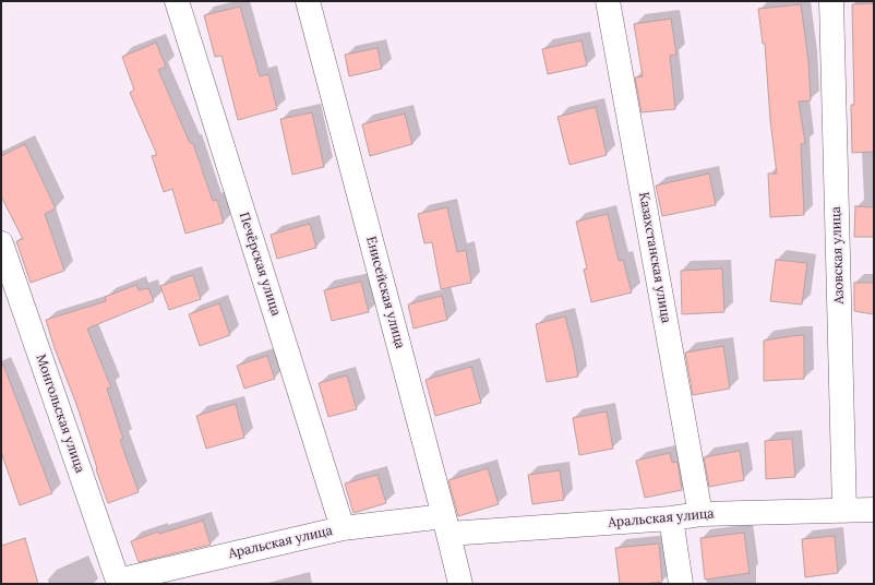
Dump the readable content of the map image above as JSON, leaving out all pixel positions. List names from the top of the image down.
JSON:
{
  "streets": {
    "street": [
      "Азовская улица",
      "Казахстанская улица",
      "Печёрская улица",
      "Енисейская улица",
      "Монгольская улица",
      "Аральская улица"
    ]
  },
  "crossings": [
    ["Азовская улица", "Аральская улица"],
    ["Казахстанская улица", "Аральская улица"],
    ["Печёрская улица", "Аральская улица"],
    ["Енисейская улица", "Аральская улица"],
    ["Монгольская улица", "Аральская улица"]
  ]
}
